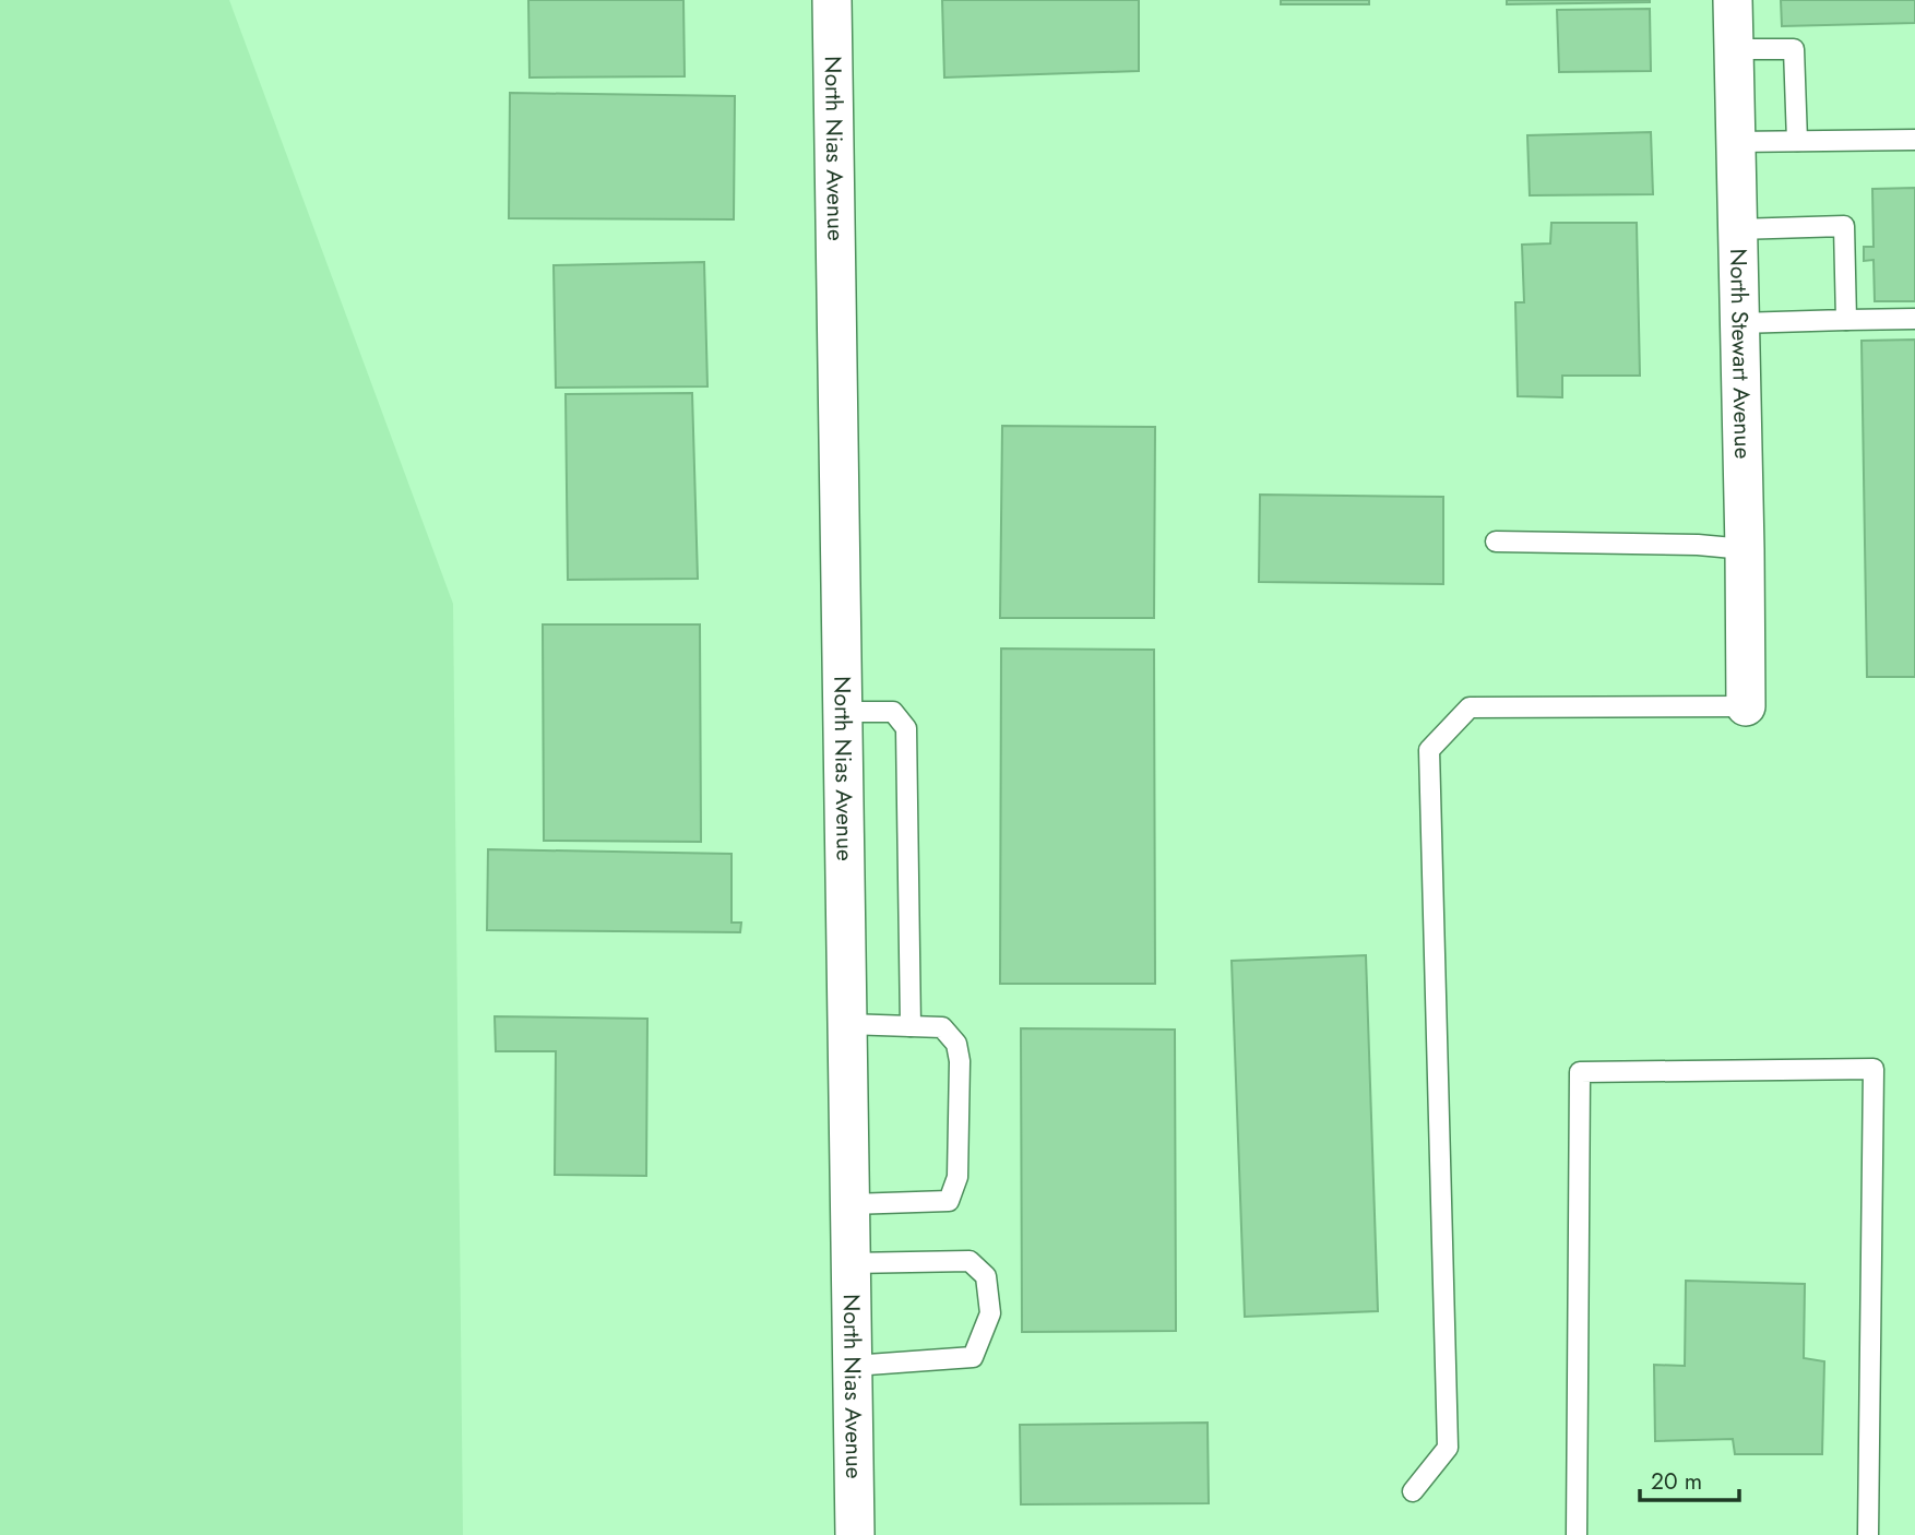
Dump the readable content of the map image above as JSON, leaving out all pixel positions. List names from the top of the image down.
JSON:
{
  "streets": {
    "street": ["North Nias Avenue", "North Stewart Avenue"]
  },
  "scale_bar": "20 m"
}
